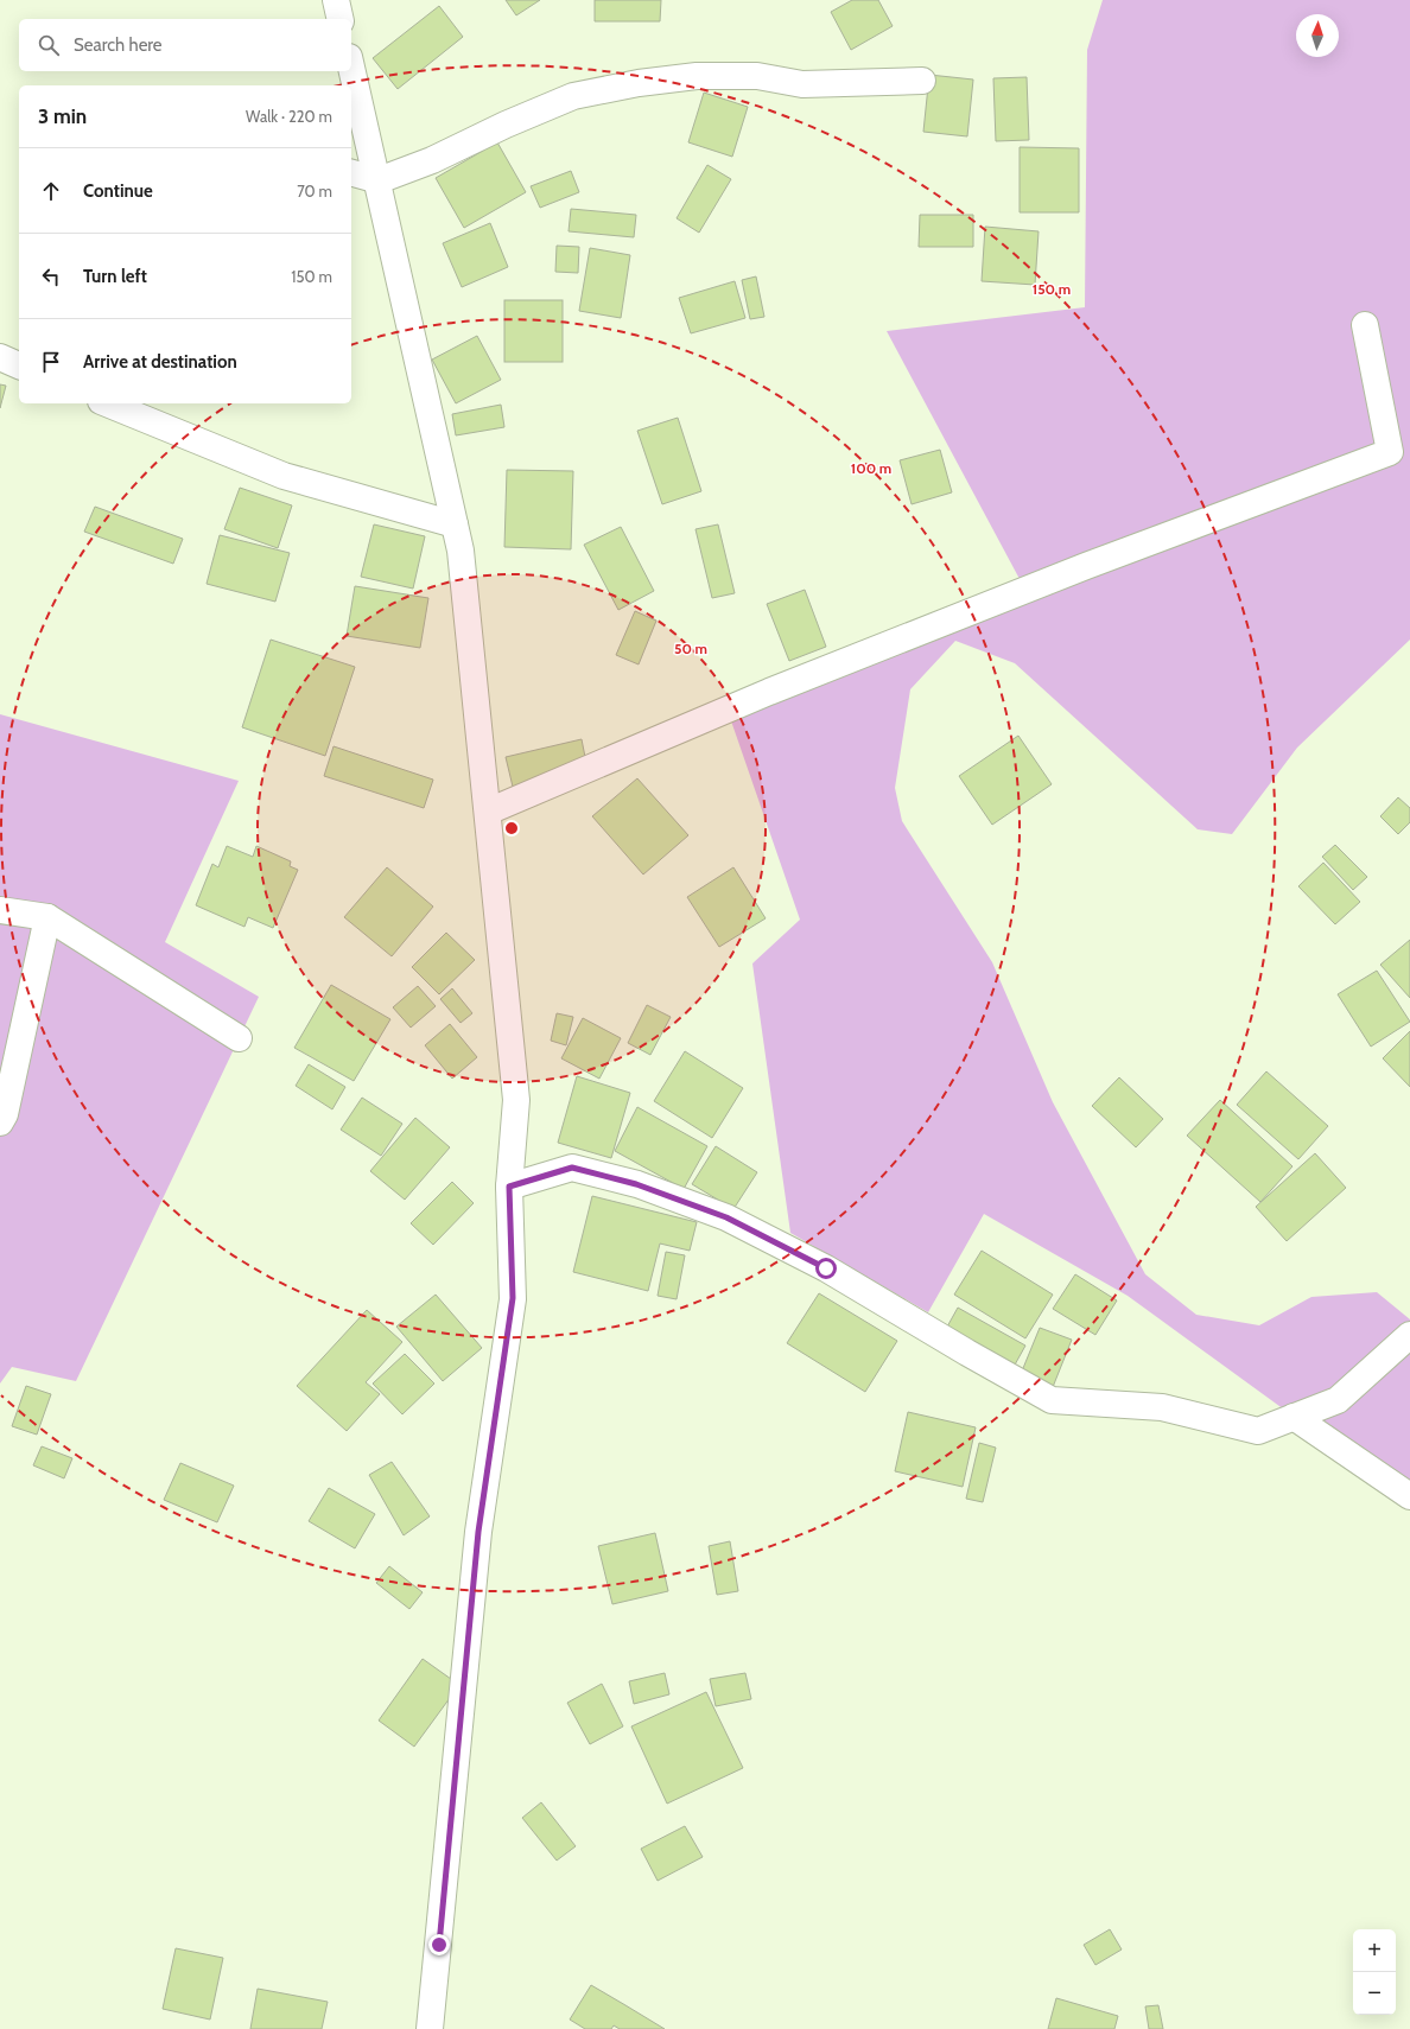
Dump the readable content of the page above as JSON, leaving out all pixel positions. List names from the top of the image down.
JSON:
{
  "north": "top",
  "page": {
    "search": "Search here",
    "heading": ["3 min", "Walk · 220 m"],
    "list": [
      ["Continue", "70 m"],
      ["Turn left", "150 m"],
      "Arrive at destination"
    ],
    "map_buttons": ["+", "−"]
  },
  "rings": ["150 m", "100 m", "50 m"]
}
